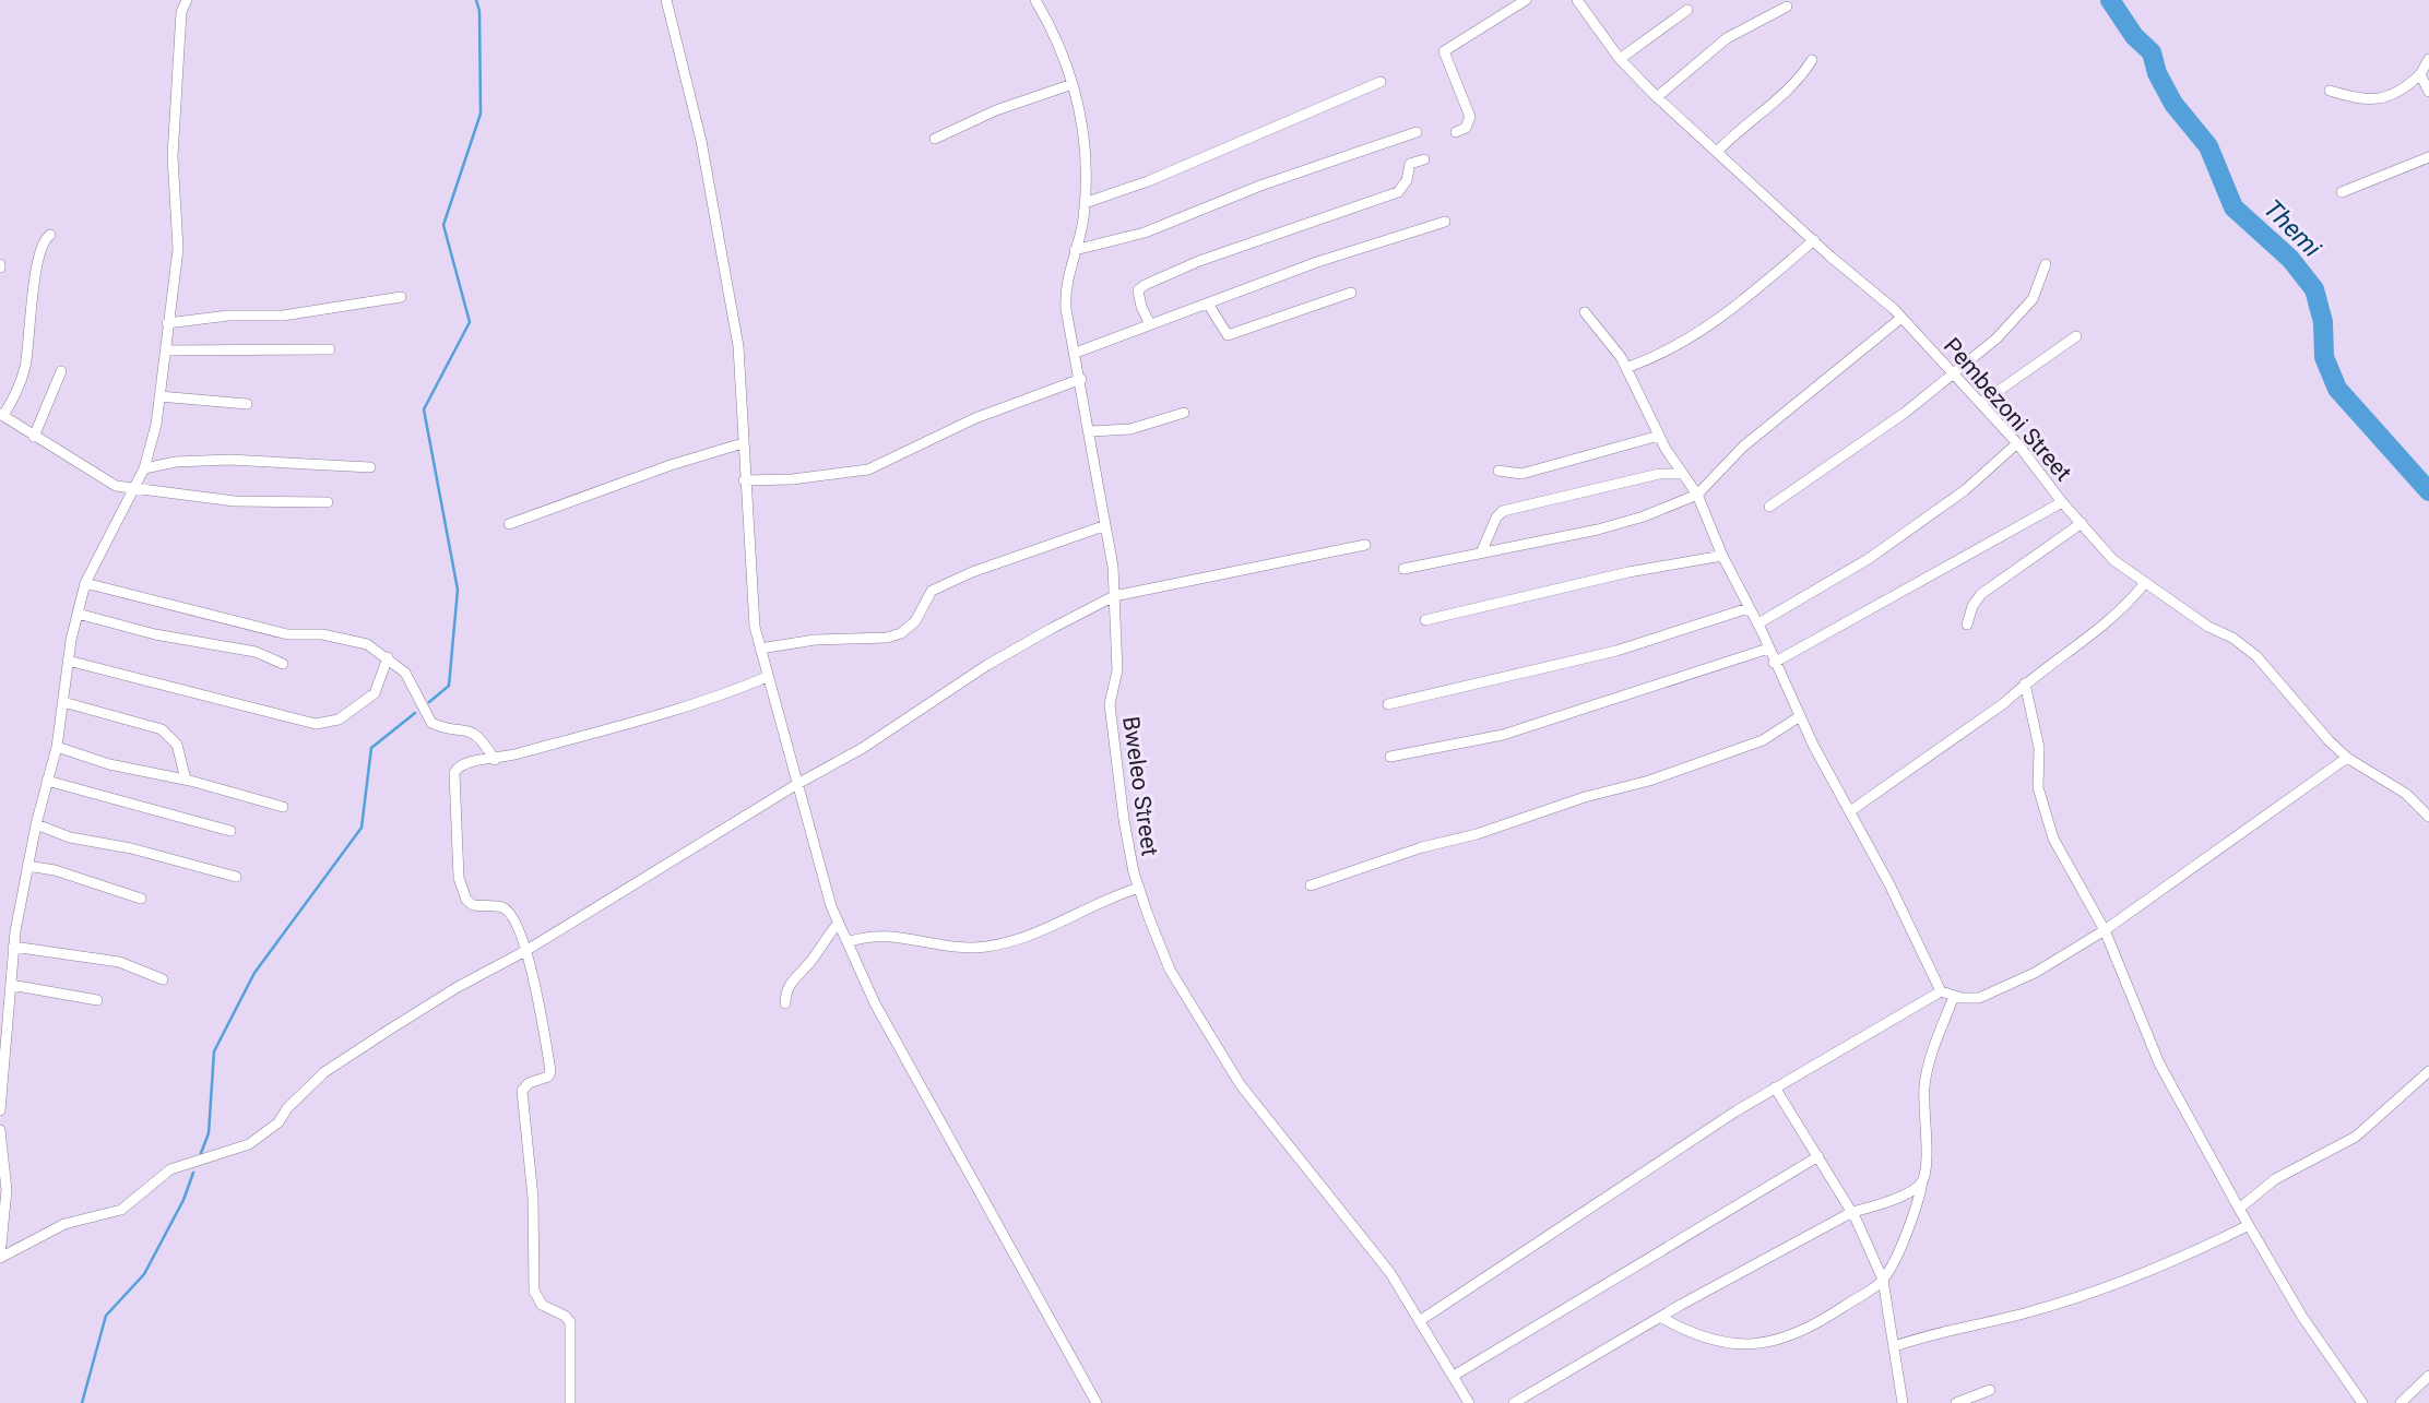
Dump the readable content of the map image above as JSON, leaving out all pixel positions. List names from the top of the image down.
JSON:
{
  "streets": {
    "street": ["Pembezoni Street", "Bweleo Street"]
  },
  "water": ["Themi"]
}
